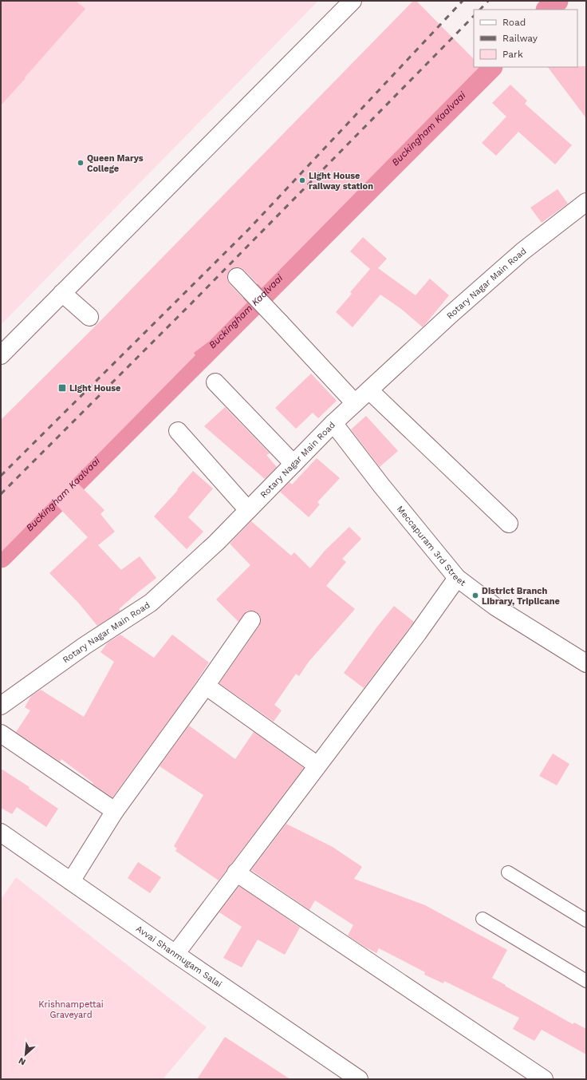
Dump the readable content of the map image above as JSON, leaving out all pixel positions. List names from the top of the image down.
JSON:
{
  "streets": {
    "street": ["Rotary Nagar Main Road", "Meccapuram 3rd Street", "Avvai Shanmugam Salai"]
  },
  "crossings": [
    ["Rotary Nagar Main Road", "Meccapuram 3rd Street"]
  ],
  "water": ["Buckingham Kaalvaai"],
  "parks": ["Krishnampettai Graveyard"],
  "places": {
    "other": ["Queen Marys College", "Light House railway station", "District Branch Library, Triplicane"],
    "transit": ["Light House"]
  },
  "legend": ["Road", "Railway", "Park"],
  "north": "bottom left"
}
